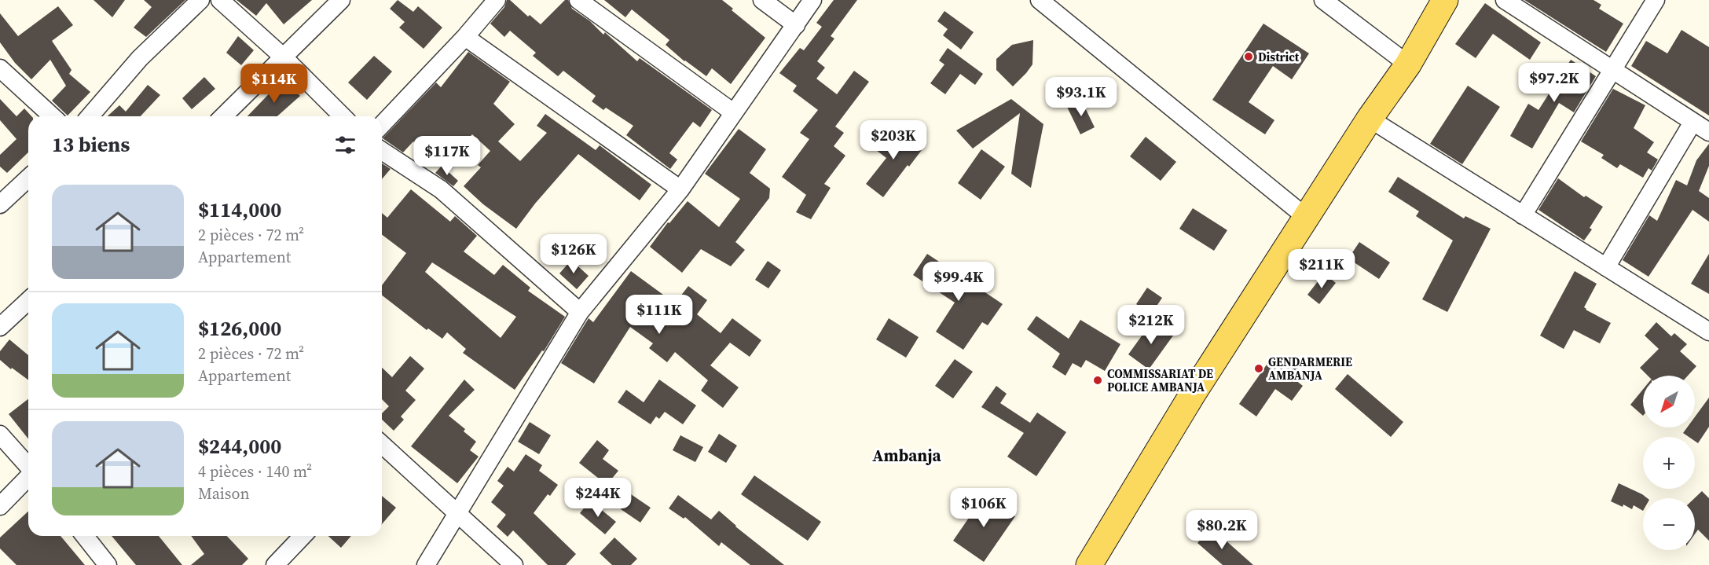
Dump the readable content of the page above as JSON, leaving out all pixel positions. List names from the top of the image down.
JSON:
{
  "districts": ["Ambanja"],
  "places": ["District", "GENDARMERIE AMBANJA", "COMMISSARIAT DE POLICE AMBANJA"],
  "north": "bottom left",
  "page": {
    "price": [
      "$97.2K",
      "$114K",
      "$93.1K",
      "$203K",
      "$117K",
      "$126K",
      "$211K",
      "$99.4K",
      "$111K",
      "$212K",
      "$244K",
      "$106K",
      "$80.2K"
    ],
    "heading": "13 biens",
    "list": [
      {
        "name": "$114,000",
        "note": "2 pièces · 72 m² · Appartement"
      },
      {
        "name": "$126,000",
        "note": "2 pièces · 72 m² · Appartement"
      },
      {
        "name": "$244,000",
        "note": "4 pièces · 140 m² · Maison"
      }
    ],
    "map_buttons": ["+", "−"]
  }
}
